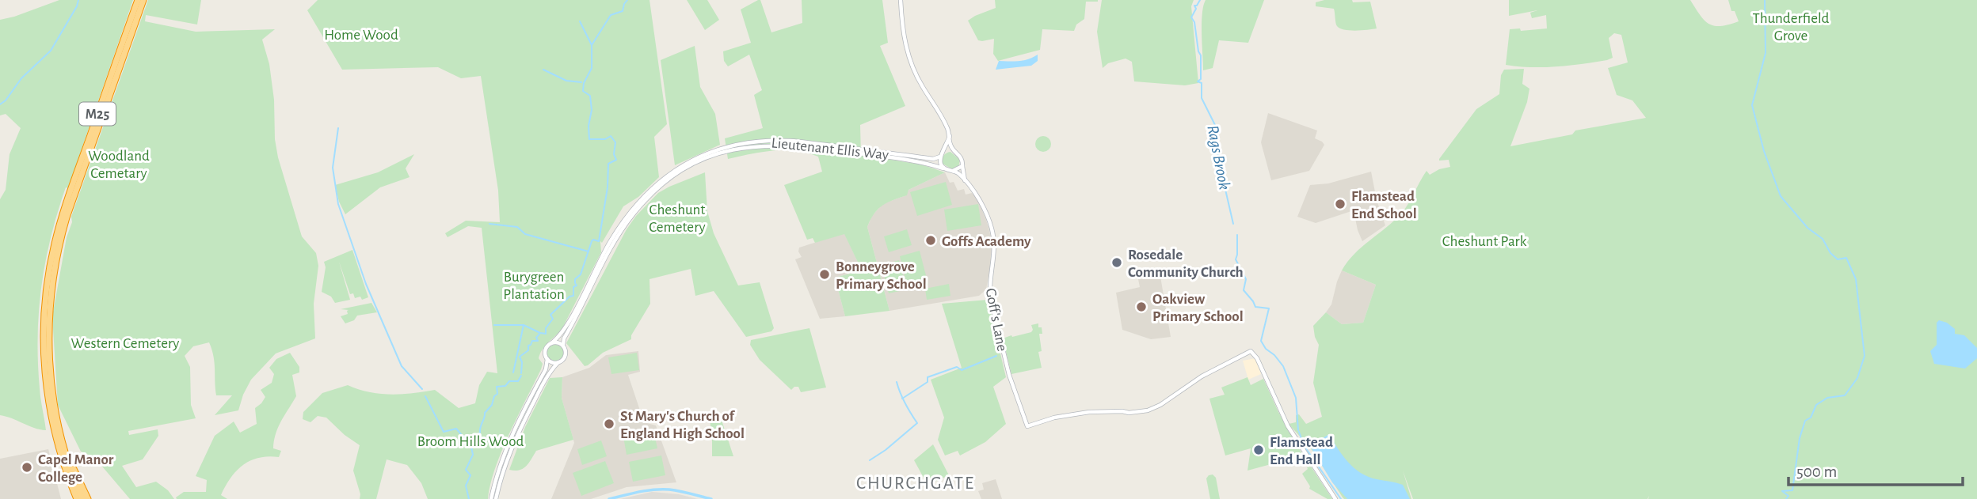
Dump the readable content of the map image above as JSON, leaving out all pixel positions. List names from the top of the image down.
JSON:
{
  "streets": {
    "highway": ["M25"],
    "main road": ["Lieutenant Ellis Way", "Goff's Lane"]
  },
  "crossings": [
    ["Lieutenant Ellis Way", "Goff's Lane"]
  ],
  "districts": ["CHURCHGATE"],
  "water": ["Rags Brook"],
  "parks": [
    "Thunderfield Grove",
    "Home Wood",
    "Woodland Cemetary",
    "Cheshunt Cemetery",
    "Cheshunt Park",
    "Burygreen Plantation",
    "Western Cemetery",
    "Broom Hills Wood"
  ],
  "places": [
    "Flamstead End School",
    "Goffs Academy",
    "Rosedale Community Church",
    "Bonneygrove Primary School",
    "Oakview Primary School",
    "St Mary's Church of England High School",
    "Flamstead End Hall",
    "Capel Manor College"
  ],
  "scale_bar": "500 m"
}
